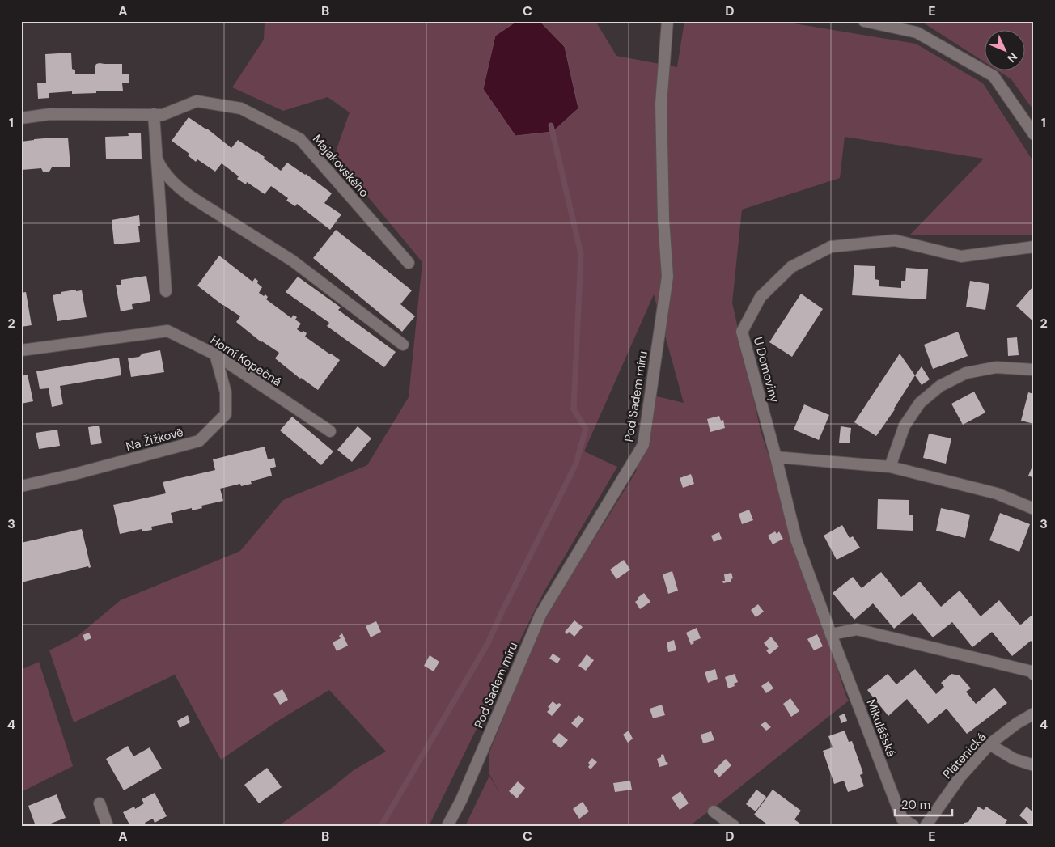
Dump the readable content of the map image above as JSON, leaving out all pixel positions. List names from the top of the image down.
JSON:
{
  "streets": {
    "street": [
      "Majakovského",
      "Horní Kopečná",
      "U Domoviny",
      "Pod Sadem míru",
      "Na Žižkově",
      "Mikulášská",
      "Plátenická"
    ]
  },
  "crossings": [
    ["Horní Kopečná", "Na Žižkově"],
    ["U Domoviny", "Mikulášská"]
  ],
  "scale_bar": "20 m",
  "north": "bottom right",
  "grid": {
    "columns": [
      "A",
      "B",
      "C",
      "D",
      "E"
    ],
    "rows": [
      "1",
      "2",
      "3",
      "4"
    ]
  }
}
